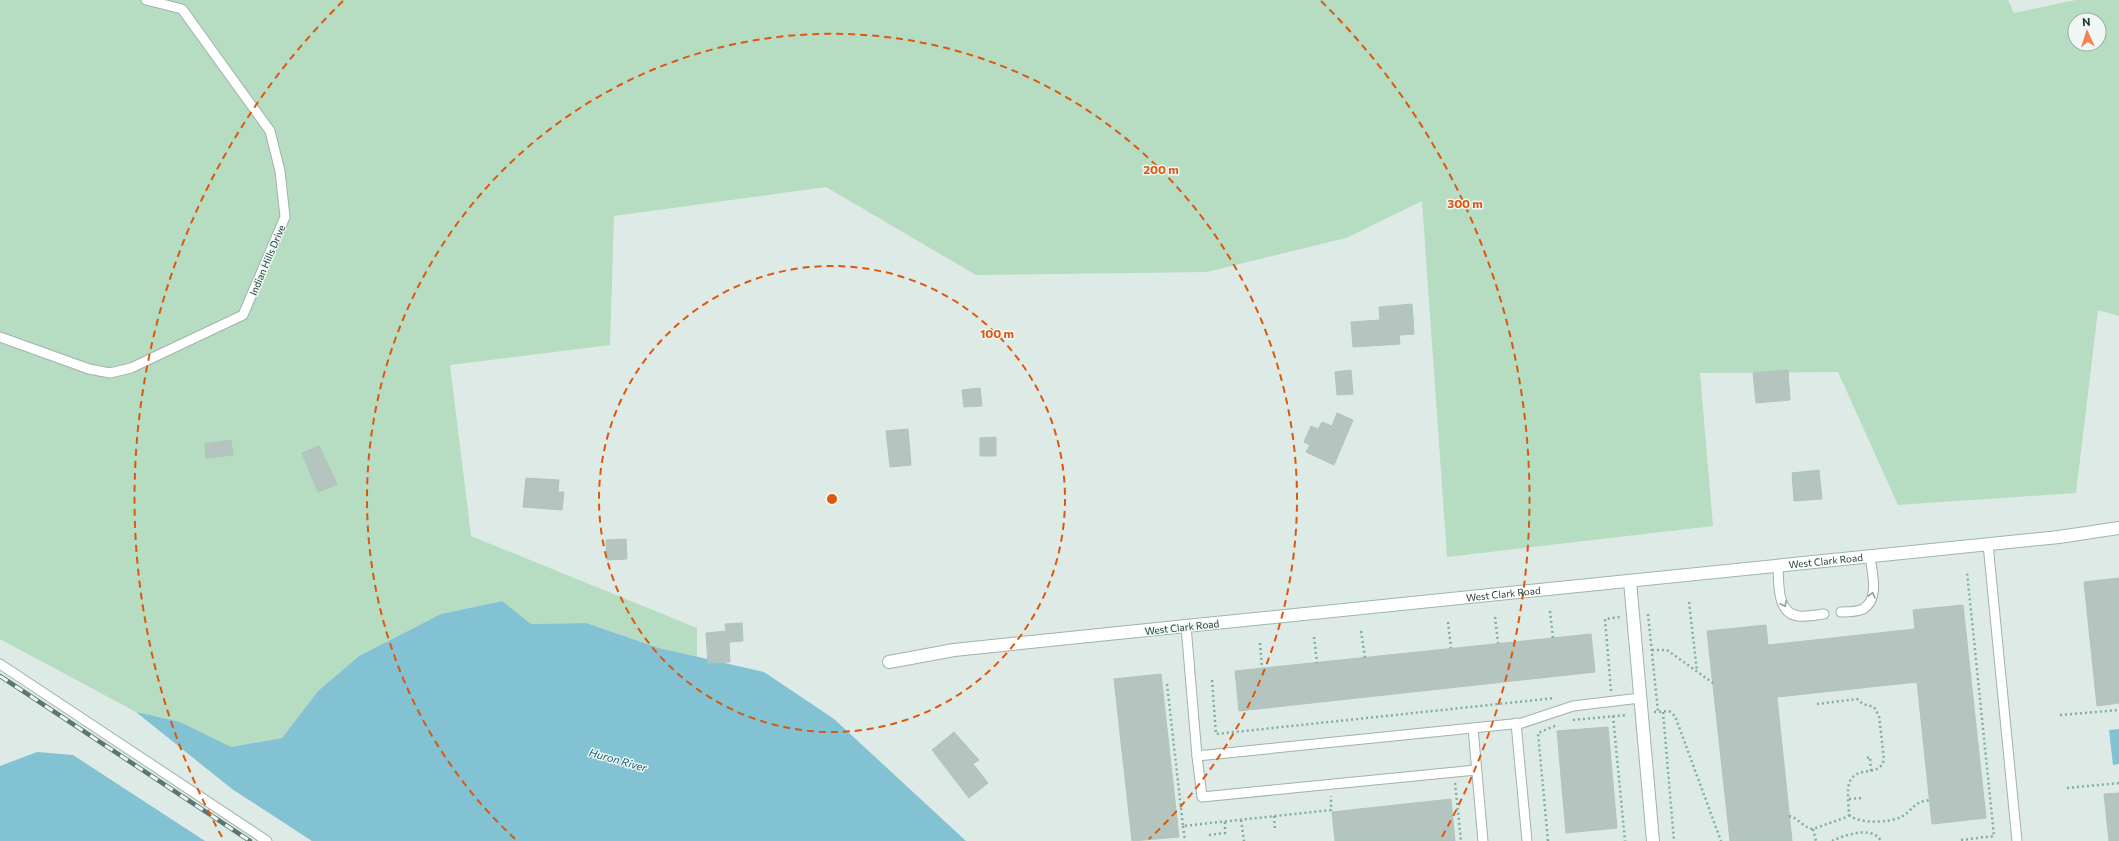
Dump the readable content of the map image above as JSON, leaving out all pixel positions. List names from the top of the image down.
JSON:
{
  "streets": {
    "street": ["West Clark Road"],
    "lane": ["Indian Hills Drive"]
  },
  "water": ["Huron River"],
  "north": "top",
  "rings": ["200 m", "300 m", "100 m"]
}
